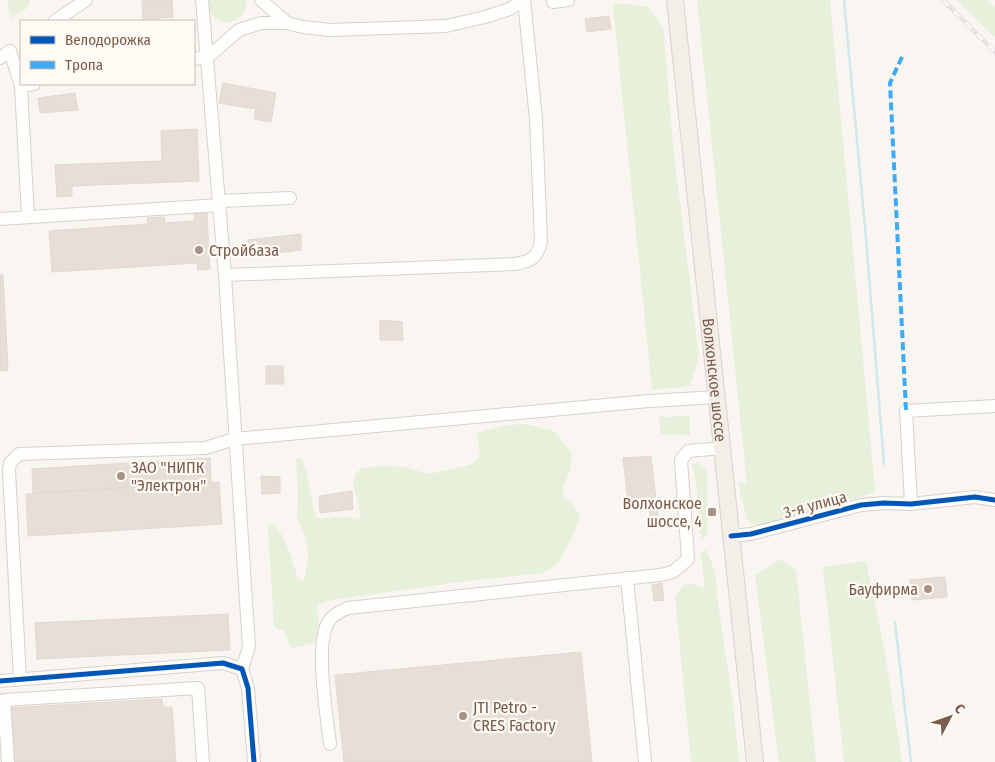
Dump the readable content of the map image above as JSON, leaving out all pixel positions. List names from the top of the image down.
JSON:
{
  "streets": {
    "main road": ["Волхонское шоссе"],
    "street": ["3-я улица"]
  },
  "crossings": [
    ["Волхонское шоссе", "3-я улица"]
  ],
  "places": {
    "other": [
      "Стройбаза",
      "ЗАО \"НИПК \"Электрон\"",
      "Бауфирма",
      "JTI Petro - CRES Factory"
    ],
    "transit": ["Волхонское шоссе, 4"]
  },
  "legend": ["Велодорожка", "Тропа"],
  "north": "top right"
}
